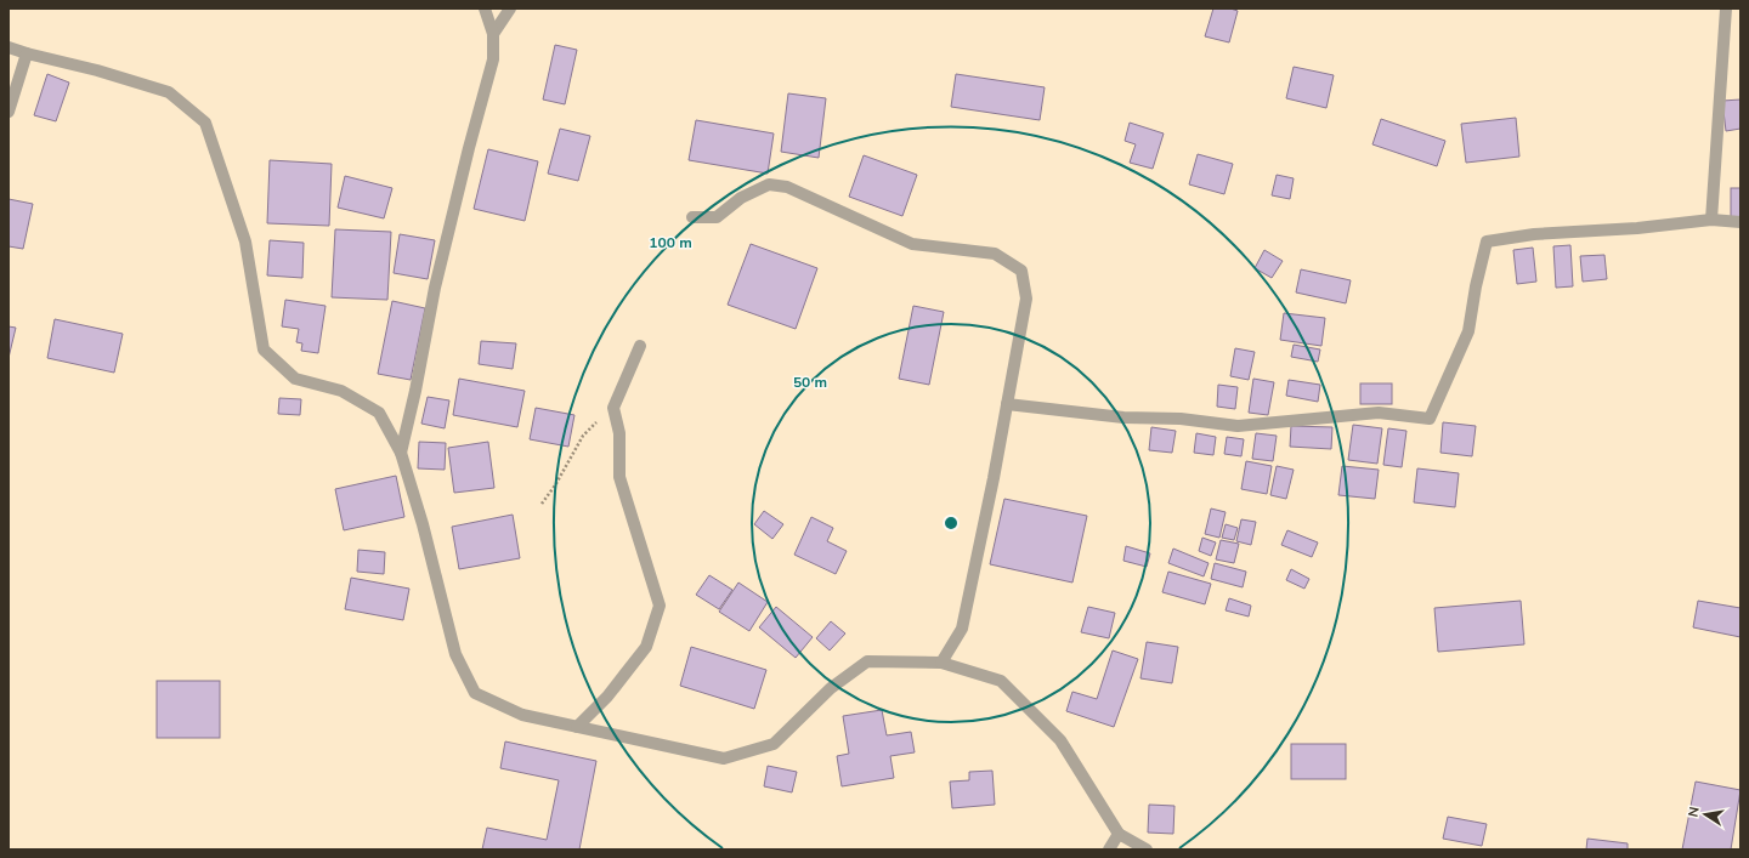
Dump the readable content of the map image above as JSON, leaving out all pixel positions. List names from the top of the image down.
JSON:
{
  "north": "left",
  "rings": ["100 m", "50 m"]
}
